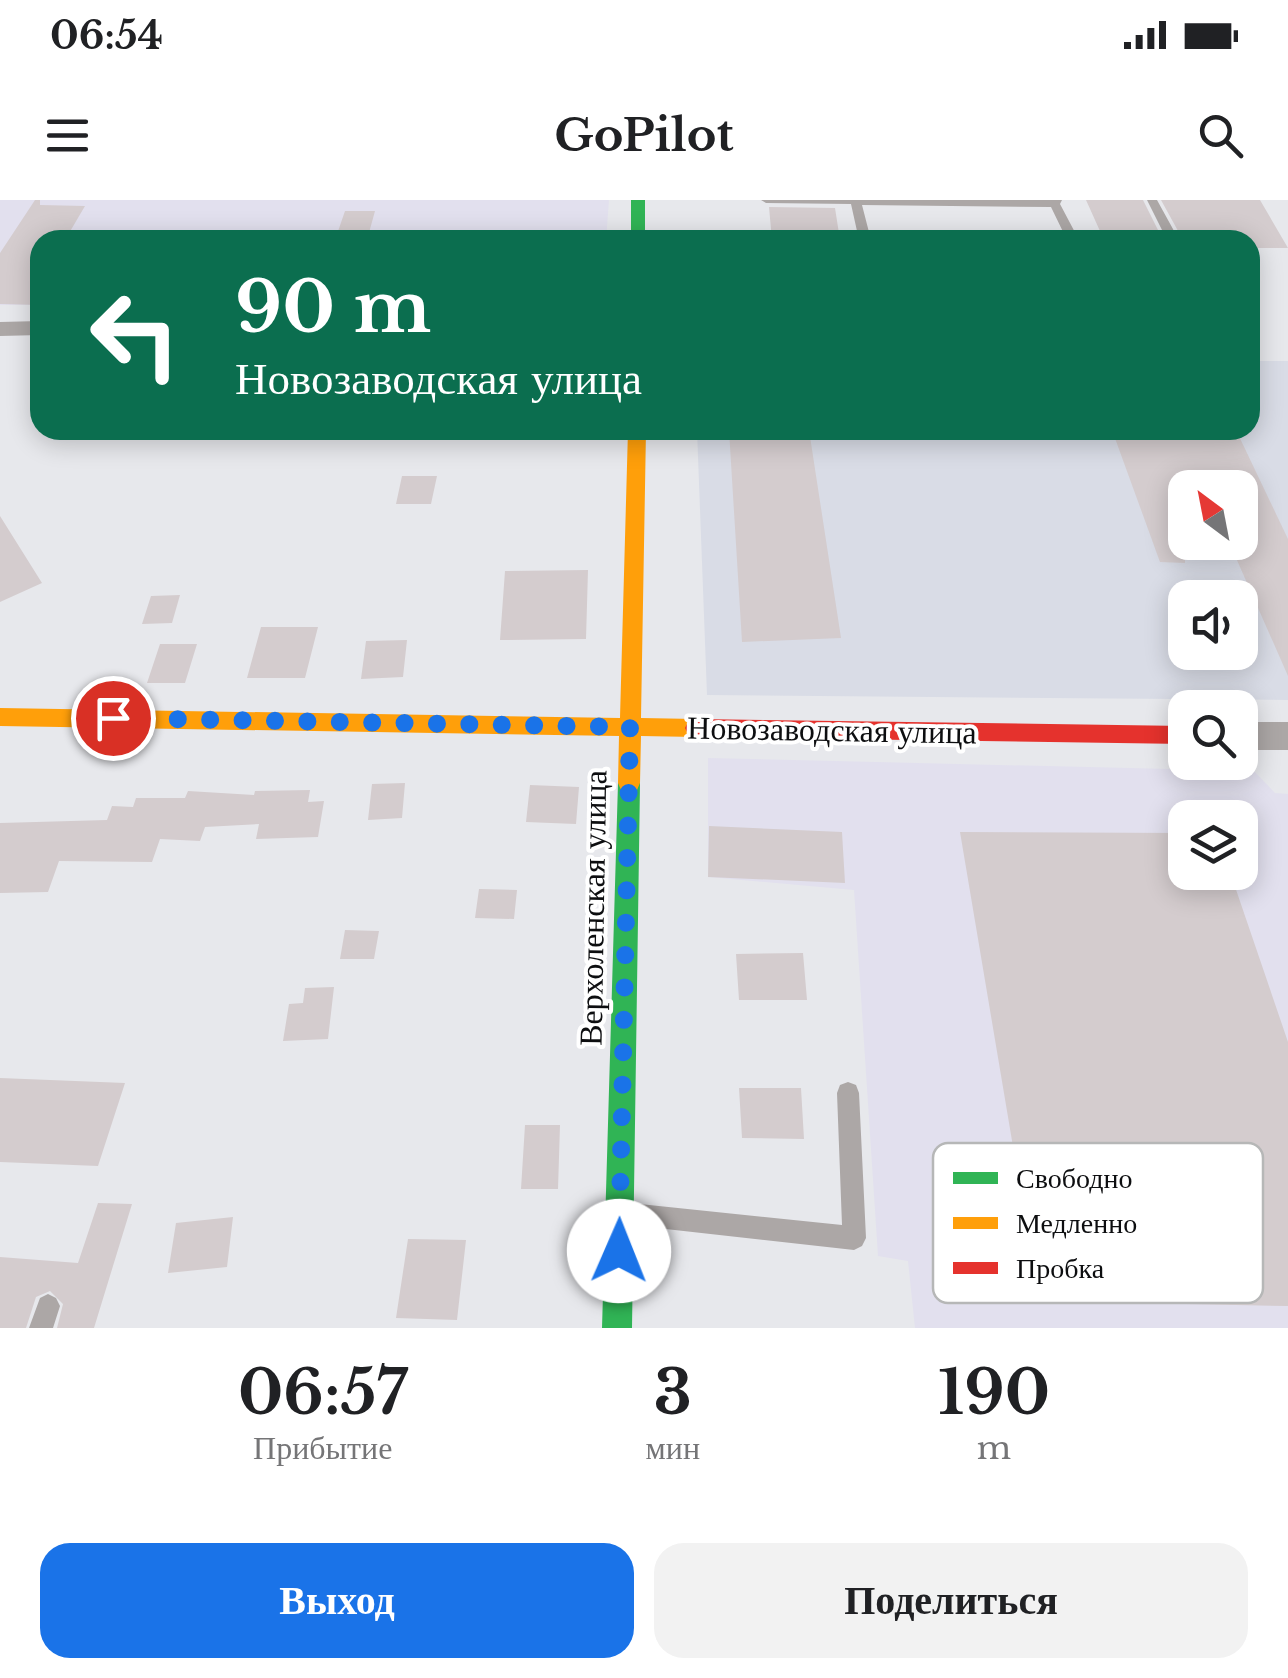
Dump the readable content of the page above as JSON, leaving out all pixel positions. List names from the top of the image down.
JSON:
{
  "streets": {
    "street": ["Новозаводская улица", "Верхоленская улица"]
  },
  "crossings": [
    ["Новозаводская улица", "Верхоленская улица"]
  ],
  "legend": ["Свободно", "Медленно", "Пробка"],
  "north": "top left",
  "page": {
    "status": "06:54",
    "header": "GoPilot",
    "turn": ["90 m", "Новозаводская улица"],
    "eta": [
      "06:57",
      "Прибытие",
      "3",
      "мин",
      "190",
      "m"
    ],
    "buttons": ["Выход", "Поделиться"]
  }
}
